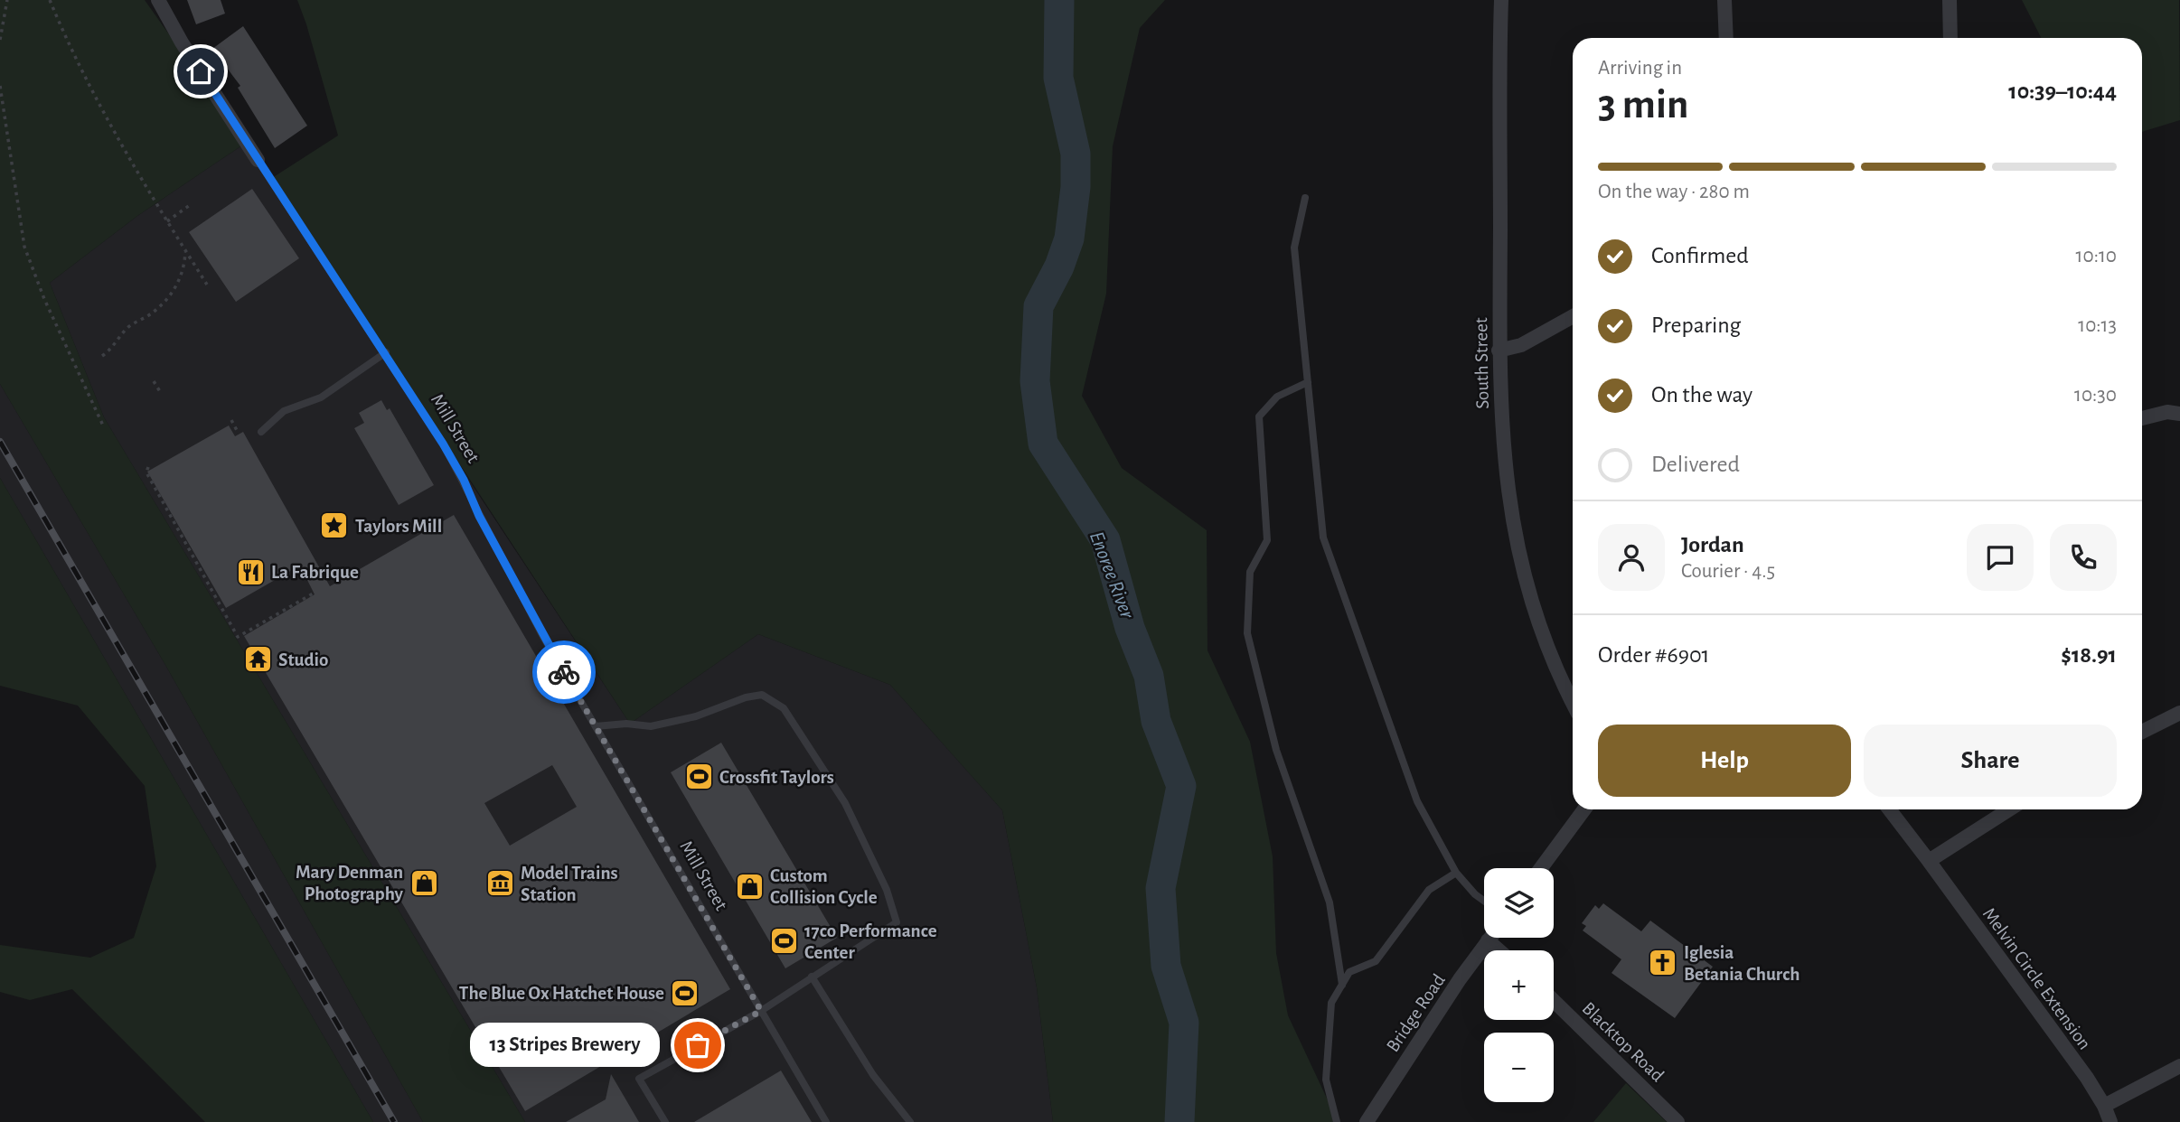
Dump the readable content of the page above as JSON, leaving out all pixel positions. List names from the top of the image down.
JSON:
{
  "streets": {
    "street": [
      "South Street",
      "Mill Street",
      "Melvin Circle Extension",
      "Bridge Road",
      "Blacktop Road"
    ]
  },
  "water": ["Enoree River"],
  "places": {
    "place": ["Taylors Mill"],
    "restaurant": ["La Fabrique"],
    "temple": ["Studio"],
    "sports": ["Crossfit Taylors", "17co Performance Center", "The Blue Ox Hatchet House"],
    "shop": ["Mary Denman Photography", "Custom Collision Cycle"],
    "museum": ["Model Trains Station"],
    "church": ["Iglesia Betania Church"],
    "other": ["13 Stripes Brewery"]
  },
  "page": {
    "heading": ["3 min", "Arriving in", "10:39–10:44"],
    "panel": [
      "Jordan",
      "Courier · 4.5",
      "Order #6901",
      "$18.91"
    ],
    "bar": "On the way · 280 m",
    "list": [
      ["Confirmed", "10:10"],
      ["Preparing", "10:13"],
      ["On the way", "10:30"],
      "Delivered"
    ],
    "buttons": ["Help", "Share"],
    "map_buttons": ["+", "−"],
    "bubble": "13 Stripes Brewery"
  }
}
